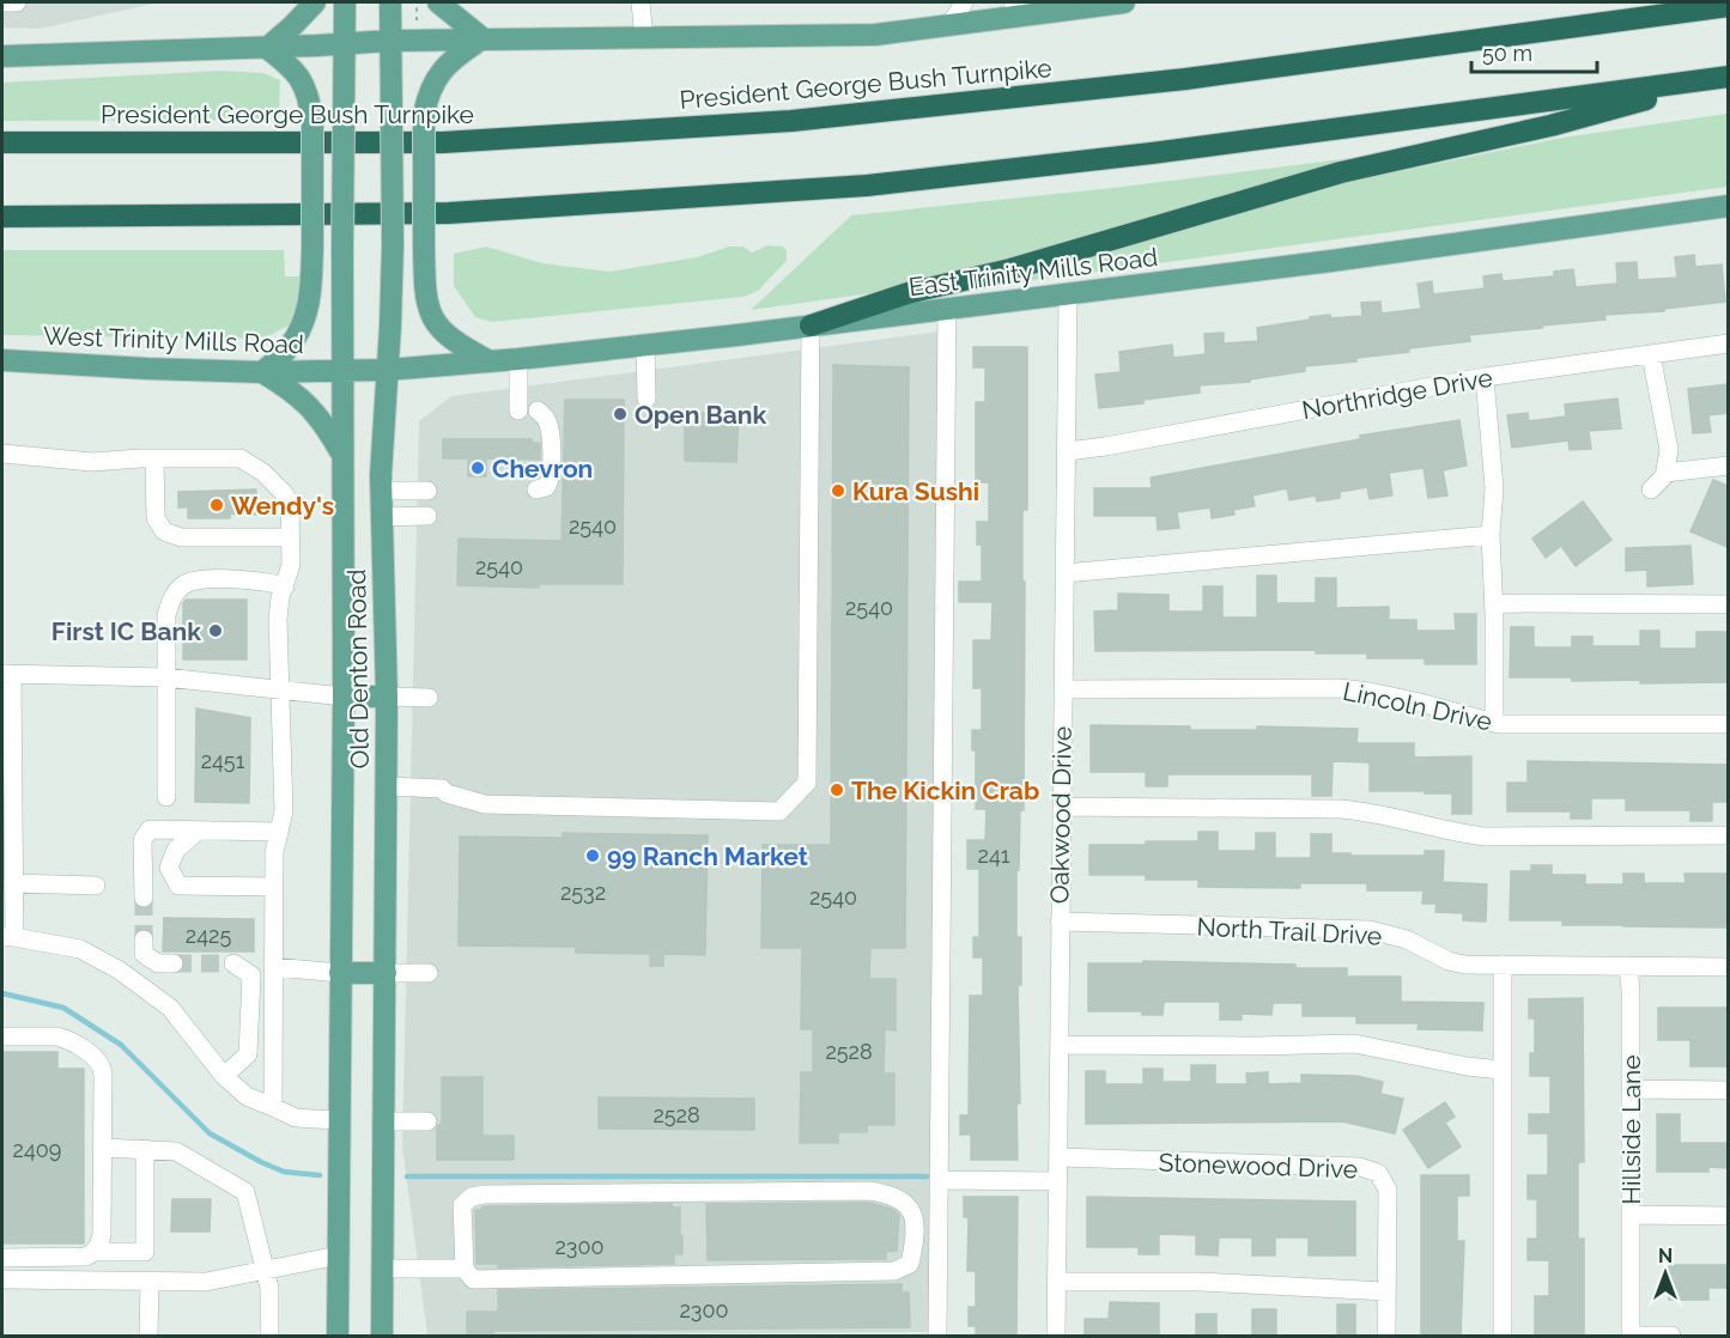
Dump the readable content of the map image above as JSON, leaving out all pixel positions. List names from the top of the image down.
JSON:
{
  "streets": {
    "highway": ["President George Bush Turnpike"],
    "main road": ["East Trinity Mills Road", "West Trinity Mills Road", "Old Denton Road"],
    "street": [
      "Northridge Drive",
      "Lincoln Drive",
      "Oakwood Drive",
      "North Trail Drive",
      "Hillside Lane",
      "Stonewood Drive"
    ]
  },
  "crossings": [
    ["East Trinity Mills Road", "West Trinity Mills Road"],
    ["East Trinity Mills Road", "Old Denton Road"],
    ["East Trinity Mills Road", "Oakwood Drive"],
    ["West Trinity Mills Road", "Old Denton Road"],
    ["Northridge Drive", "Oakwood Drive"],
    ["Lincoln Drive", "Oakwood Drive"],
    ["Oakwood Drive", "North Trail Drive"],
    ["Oakwood Drive", "Stonewood Drive"],
    ["North Trail Drive", "Hillside Lane"]
  ],
  "places": [
    "Open Bank",
    "Chevron",
    "Kura Sushi",
    "Wendy's",
    "First IC Bank",
    "The Kickin Crab",
    "99 Ranch Market"
  ],
  "house_numbers": [
    "2540",
    "2540",
    "2540",
    "2451",
    "241",
    "2532",
    "2540",
    "2425",
    "2528",
    "2528",
    "2409",
    "2300",
    "2300"
  ],
  "scale_bar": "50 m",
  "north": "top"
}
